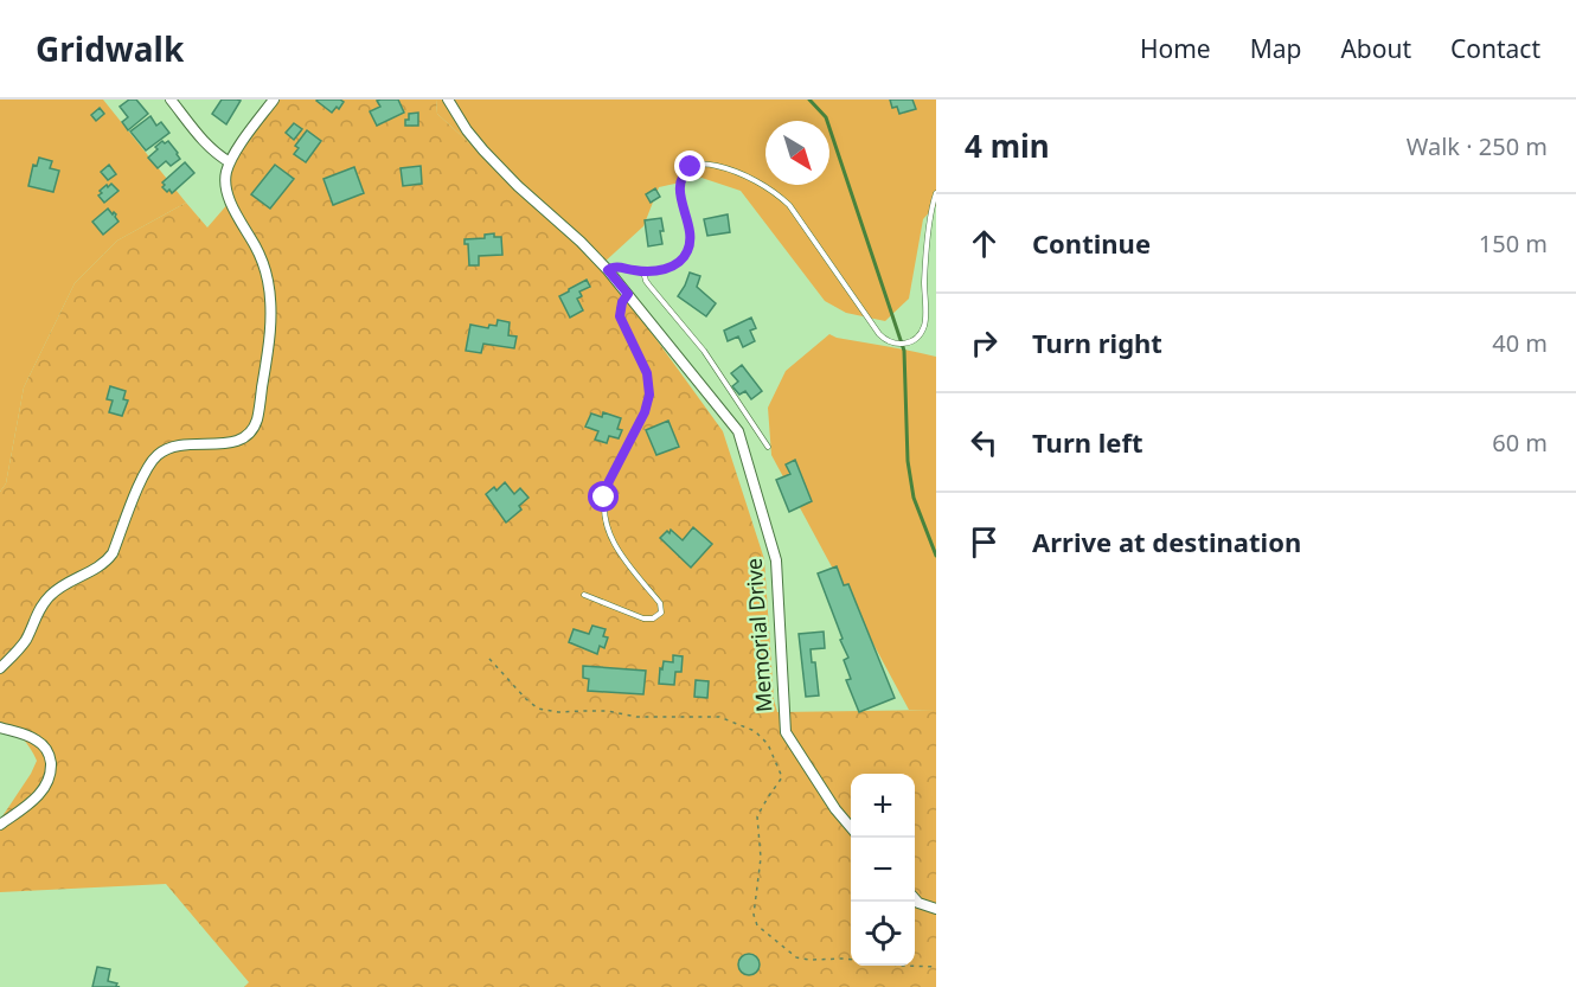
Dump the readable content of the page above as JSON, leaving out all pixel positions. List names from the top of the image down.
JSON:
{
  "streets": {
    "street": ["Memorial Drive"]
  },
  "north": "bottom right",
  "page": {
    "header": "Gridwalk",
    "nav": [
      "Home",
      "Map",
      "About",
      "Contact"
    ],
    "heading": ["4 min", "Walk · 250 m"],
    "list": [
      ["Continue", "150 m"],
      ["Turn right", "40 m"],
      ["Turn left", "60 m"],
      "Arrive at destination"
    ],
    "map_buttons": ["+", "−"]
  }
}
